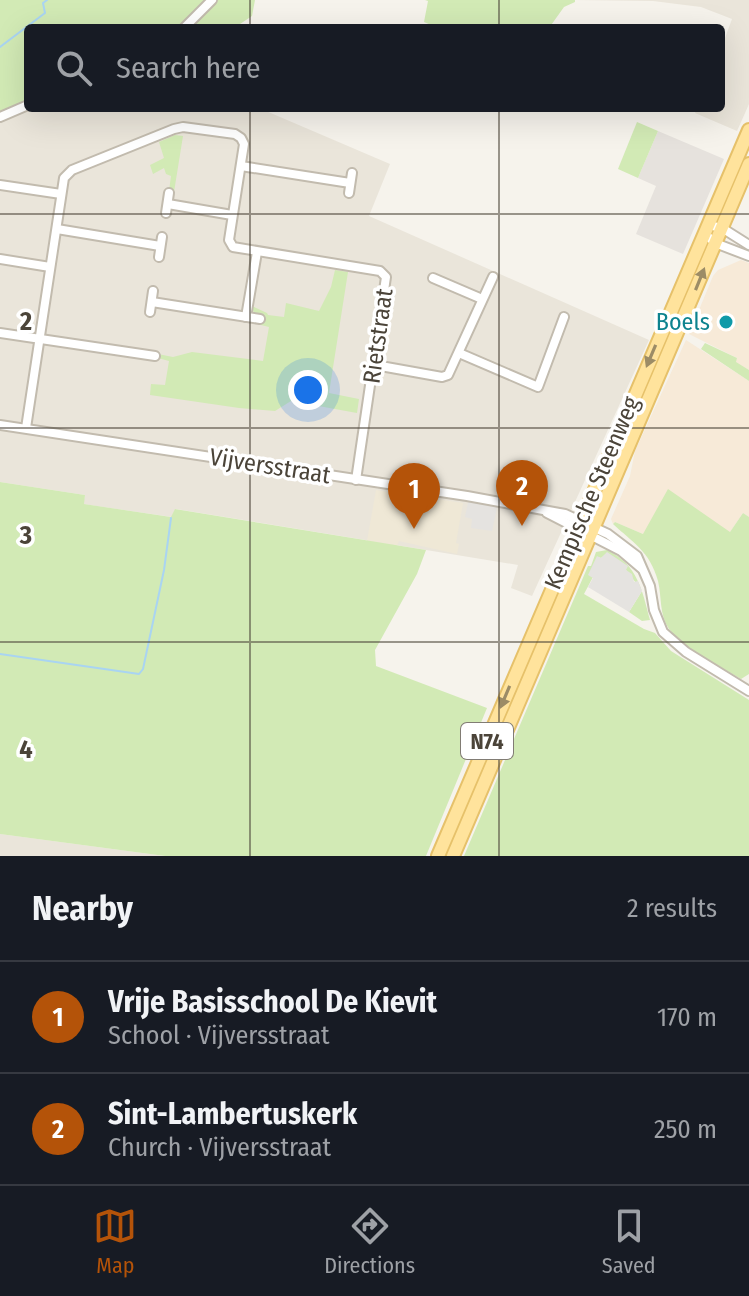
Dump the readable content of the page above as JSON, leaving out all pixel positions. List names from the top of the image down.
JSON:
{
  "streets": {
    "main road": ["Kempische Steenweg", "N74"],
    "street": ["Rietstraat", "Vijversstraat"]
  },
  "crossings": [
    ["Rietstraat", "Vijversstraat"],
    ["Vijversstraat", "Kempische Steenweg"]
  ],
  "places": ["Boels"],
  "page": {
    "search": "Search here",
    "pins": ["2", "1"],
    "heading": ["Nearby", "2 results"],
    "list": [
      {
        "mark": "1",
        "name": "Vrije Basisschool De Kievit",
        "note": "School · Vijversstraat",
        "value": "170 m"
      },
      {
        "mark": "2",
        "name": "Sint-Lambertuskerk",
        "note": "Church · Vijversstraat",
        "value": "250 m"
      }
    ],
    "nav": ["Map", "Directions", "Saved"]
  },
  "grid": {
    "rows": ["2", "3", "4"]
  }
}
